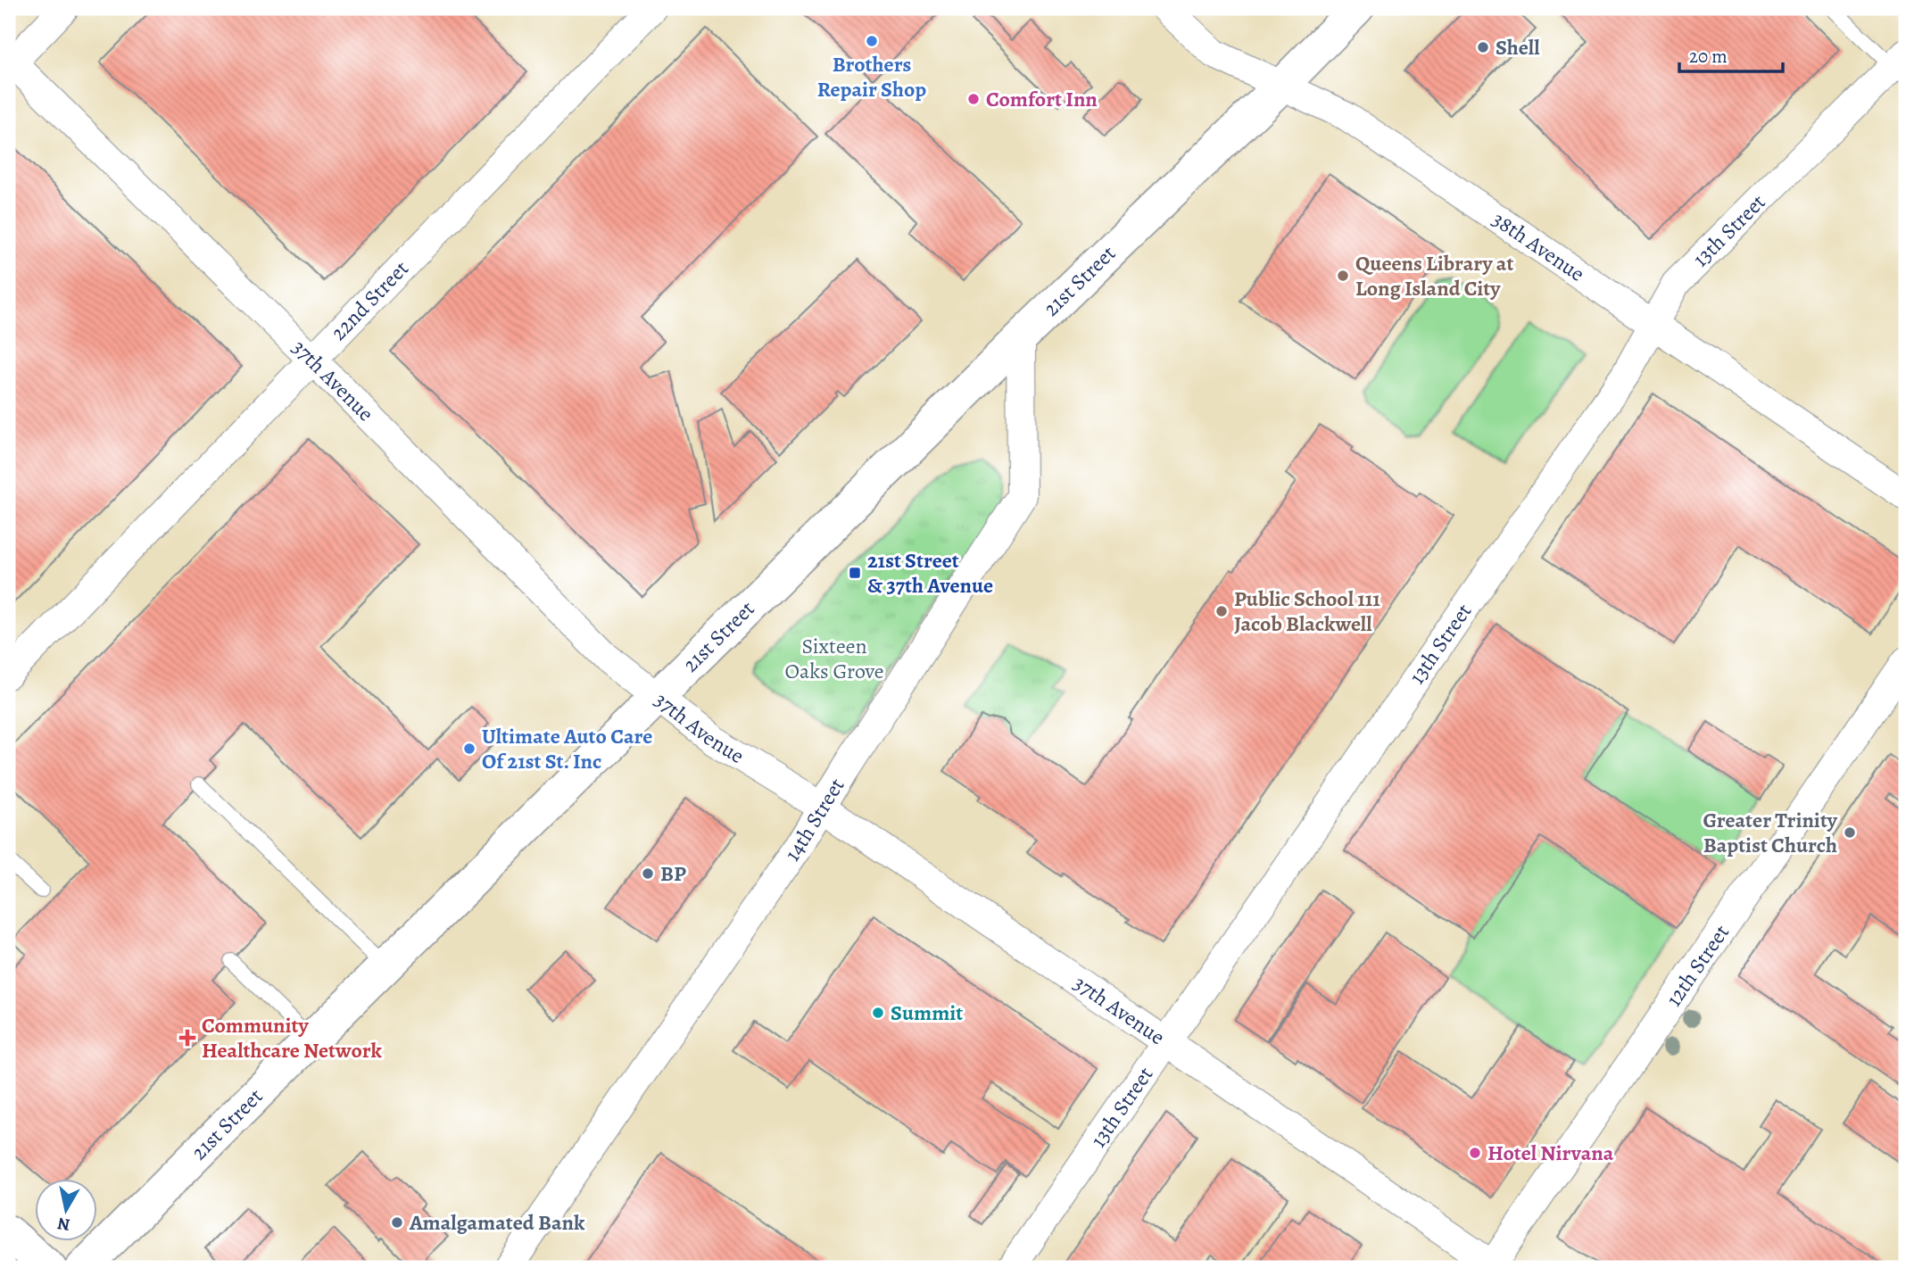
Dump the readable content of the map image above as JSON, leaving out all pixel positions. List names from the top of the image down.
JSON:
{
  "streets": {
    "main road": ["21st Street"],
    "street": [
      "13th Street",
      "38th Avenue",
      "22nd Street",
      "37th Avenue",
      "14th Street",
      "12th Street"
    ]
  },
  "crossings": [
    ["13th Street", "38th Avenue"],
    ["13th Street", "37th Avenue"],
    ["38th Avenue", "21st Street"],
    ["21st Street", "37th Avenue"],
    ["21st Street", "14th Street"],
    ["22nd Street", "37th Avenue"],
    ["37th Avenue", "14th Street"],
    ["37th Avenue", "12th Street"]
  ],
  "parks": ["Sixteen Oaks Grove"],
  "places": {
    "other": [
      "Brothers Repair Shop",
      "Shell",
      "Comfort Inn",
      "Queens Library at Long Island City",
      "Public School 111 Jacob Blackwell",
      "Ultimate Auto Care Of 21st St. Inc",
      "Greater Trinity Baptist Church",
      "BP",
      "Summit",
      "Hotel Nirvana",
      "Amalgamated Bank"
    ],
    "transit": ["21st Street & 37th Avenue"],
    "health": ["Community Healthcare Network"]
  },
  "scale_bar": "20 m",
  "north": "bottom"
}
